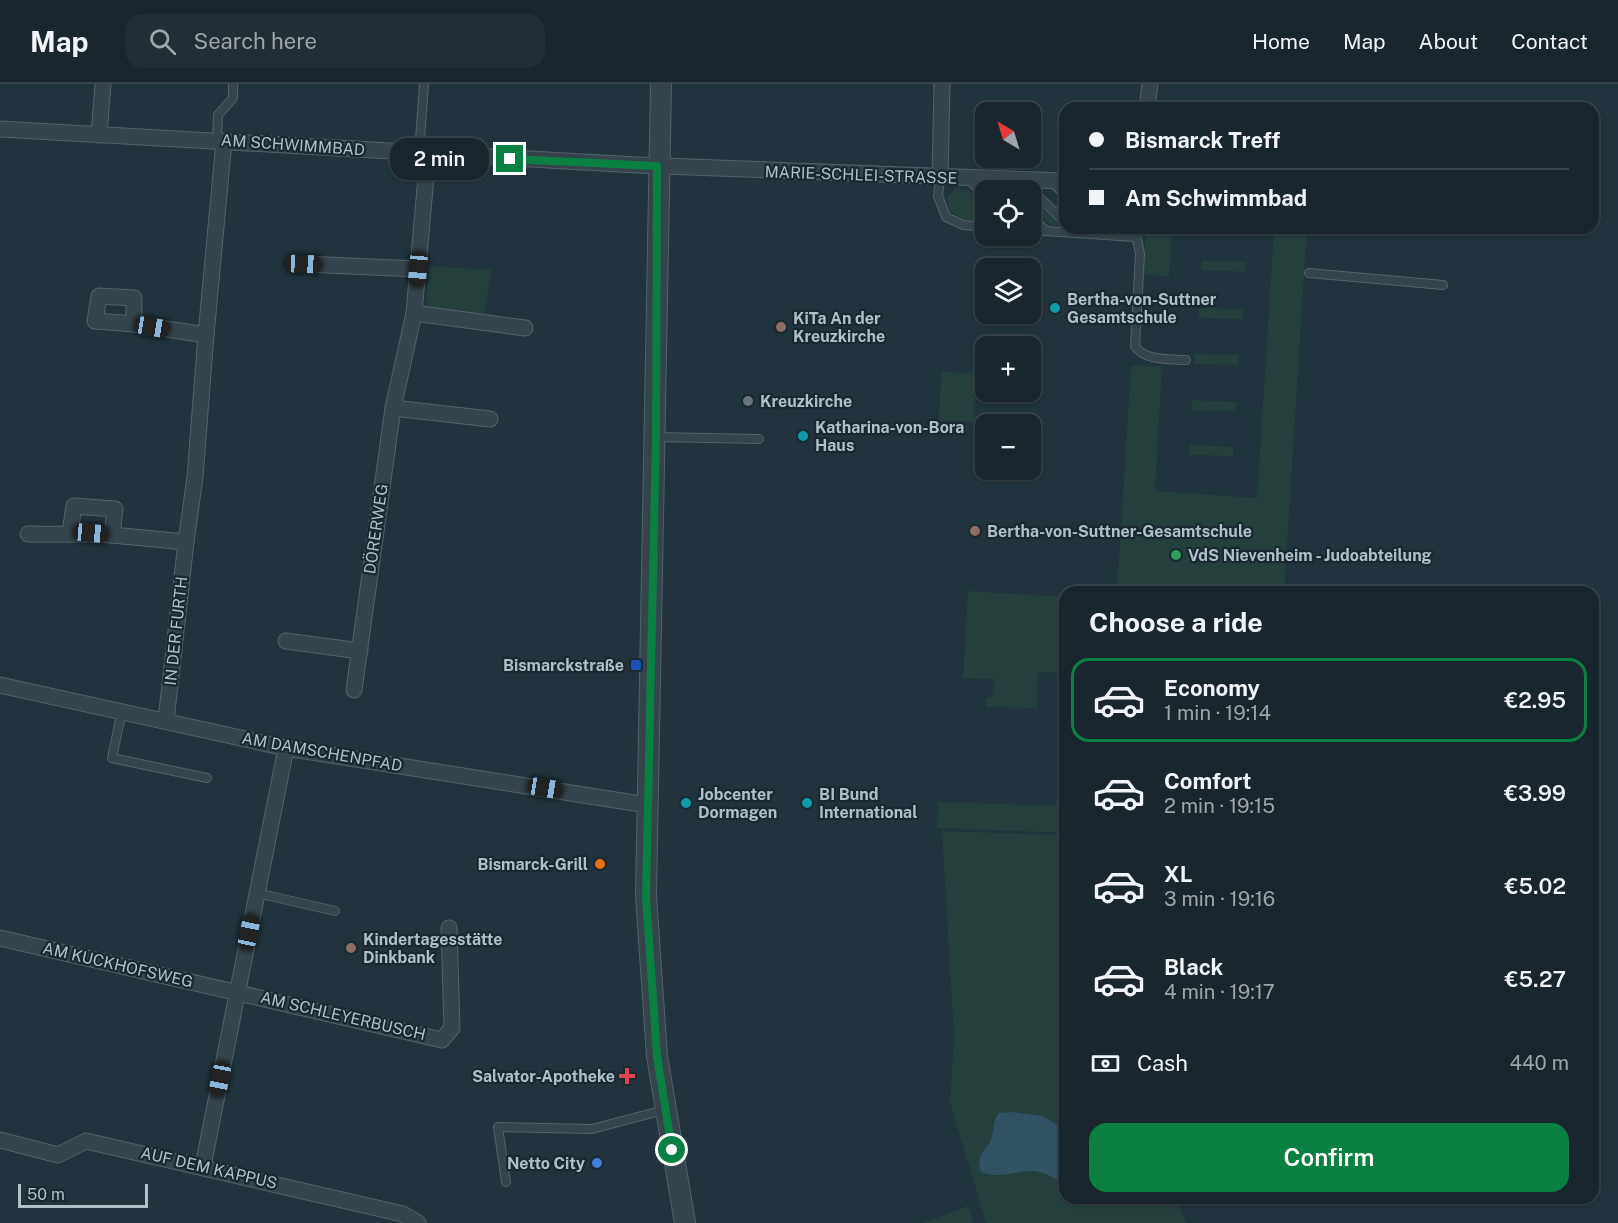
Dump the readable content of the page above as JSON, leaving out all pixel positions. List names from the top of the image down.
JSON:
{
  "streets": {
    "street": [
      "AM SCHWIMMBAD",
      "MARIE-SCHLEI-STRASSE",
      "DÖRERWEG",
      "IN DER FURTH",
      "AM DAMSCHENPFAD",
      "AM KUCKHOFSWEG",
      "AM SCHLEYERBUSCH",
      "AUF DEM KAPPUS"
    ]
  },
  "crossings": [
    ["AM SCHWIMMBAD", "MARIE-SCHLEI-STRASSE"],
    ["AM SCHWIMMBAD", "DÖRERWEG"],
    ["AM SCHWIMMBAD", "IN DER FURTH"],
    ["IN DER FURTH", "AM DAMSCHENPFAD"],
    ["AM KUCKHOFSWEG", "AM SCHLEYERBUSCH"]
  ],
  "places": {
    "other": [
      "Bertha-von-Suttner Gesamtschule",
      "KiTa An der Kreuzkirche",
      "Kreuzkirche",
      "Katharina-von-Bora Haus",
      "Bertha-von-Suttner-Gesamtschule",
      "VdS Nievenheim - Judoabteilung",
      "Jobcenter Dormagen",
      "BI Bund International",
      "Bismarck-Grill",
      "Kindertagesstätte Dinkbank",
      "Netto City"
    ],
    "transit": ["Bismarckstraße"],
    "health": ["Salvator-Apotheke"]
  },
  "scale_bar": "50 m",
  "north": "top left",
  "page": {
    "header": "Map",
    "search": "Search here",
    "nav": [
      "Home",
      "Map",
      "About",
      "Contact"
    ],
    "map_buttons": ["+", "−"],
    "banner": ["Bismarck Treff", "Am Schwimmbad"],
    "bubble": "2 min",
    "heading": "Choose a ride",
    "list": [
      {
        "name": "Economy",
        "note": "1 min · 19:14",
        "value": "€2.95"
      },
      {
        "name": "Comfort",
        "note": "2 min · 19:15",
        "value": "€3.99"
      },
      {
        "name": "XL",
        "note": "3 min · 19:16",
        "value": "€5.02"
      },
      {
        "name": "Black",
        "note": "4 min · 19:17",
        "value": "€5.27"
      }
    ],
    "pay": ["Cash", "440 m"],
    "buttons": "Confirm",
    "scale": "50 m"
  }
}
